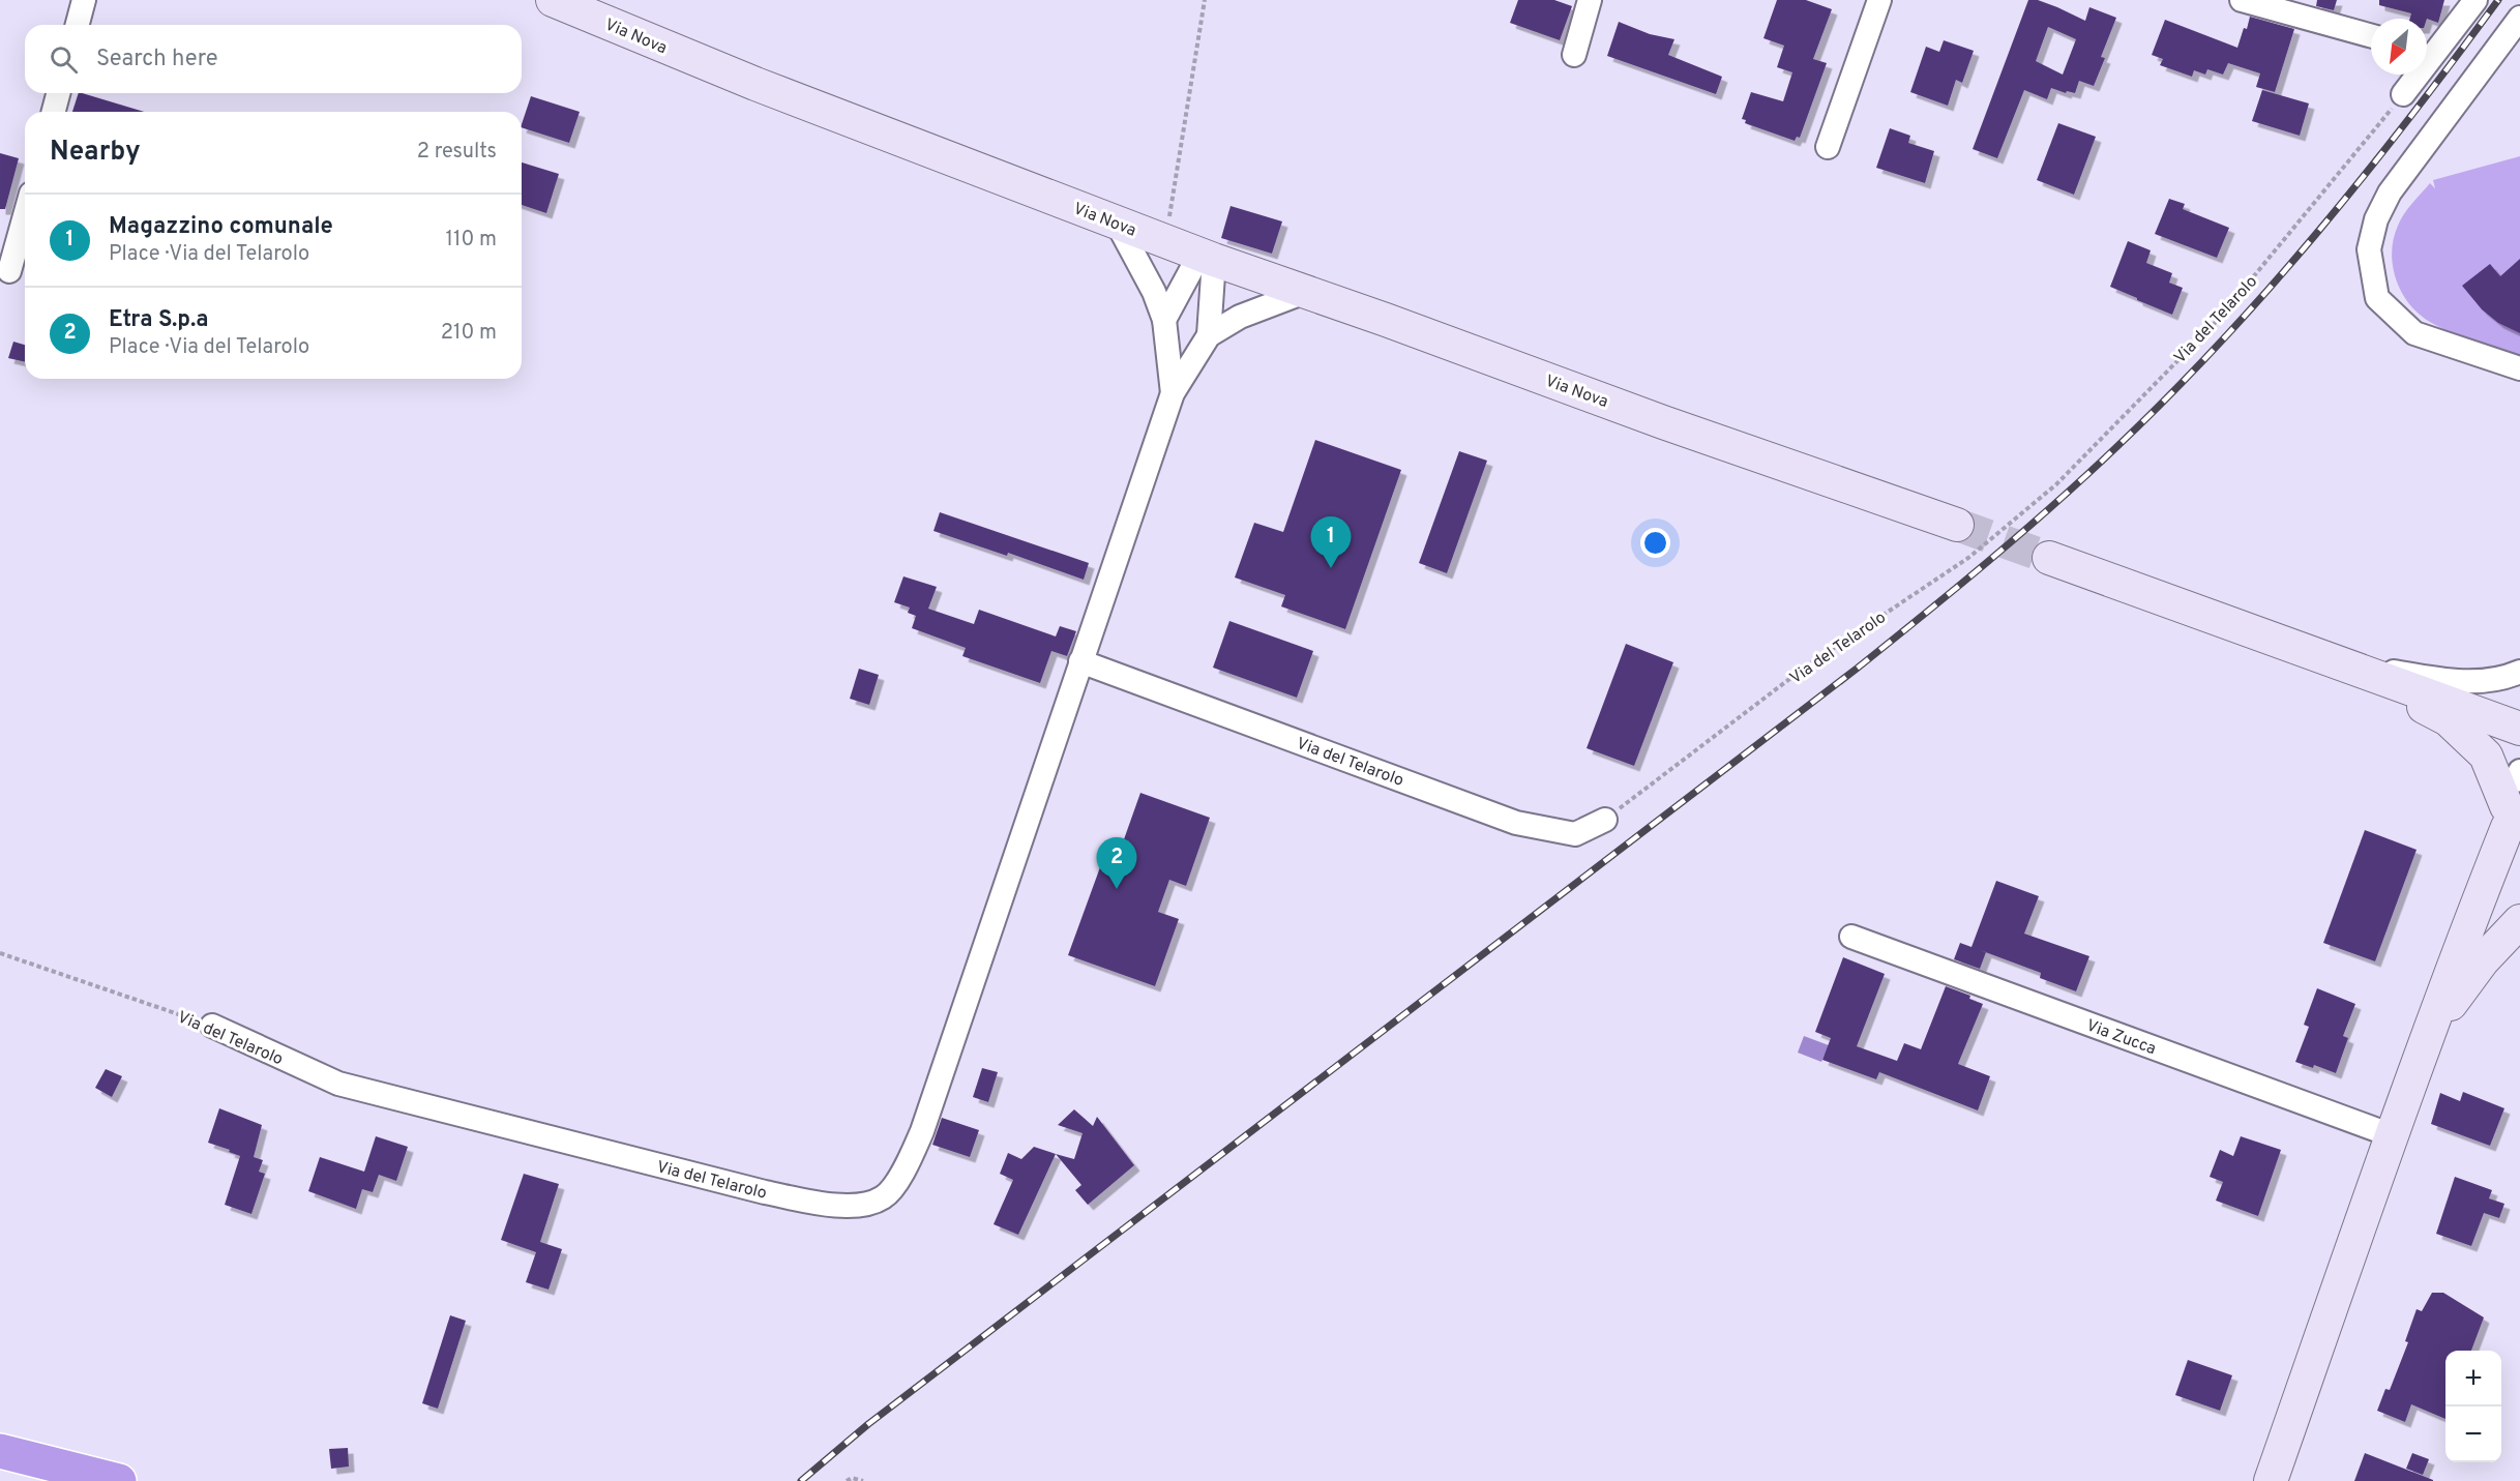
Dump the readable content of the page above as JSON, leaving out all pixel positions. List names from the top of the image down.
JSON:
{
  "streets": {
    "street": ["Via Nova", "Via del Telarolo", "Via Zucca"]
  },
  "north": "bottom left",
  "page": {
    "search": "Search here",
    "heading": ["Nearby", "2 results"],
    "list": [
      {
        "mark": "1",
        "name": "Magazzino comunale",
        "note": "Place · Via del Telarolo",
        "value": "110 m"
      },
      {
        "mark": "2",
        "name": "Etra S.p.a",
        "note": "Place · Via del Telarolo",
        "value": "210 m"
      }
    ],
    "pins": ["1", "2"],
    "map_buttons": ["+", "−"]
  }
}
